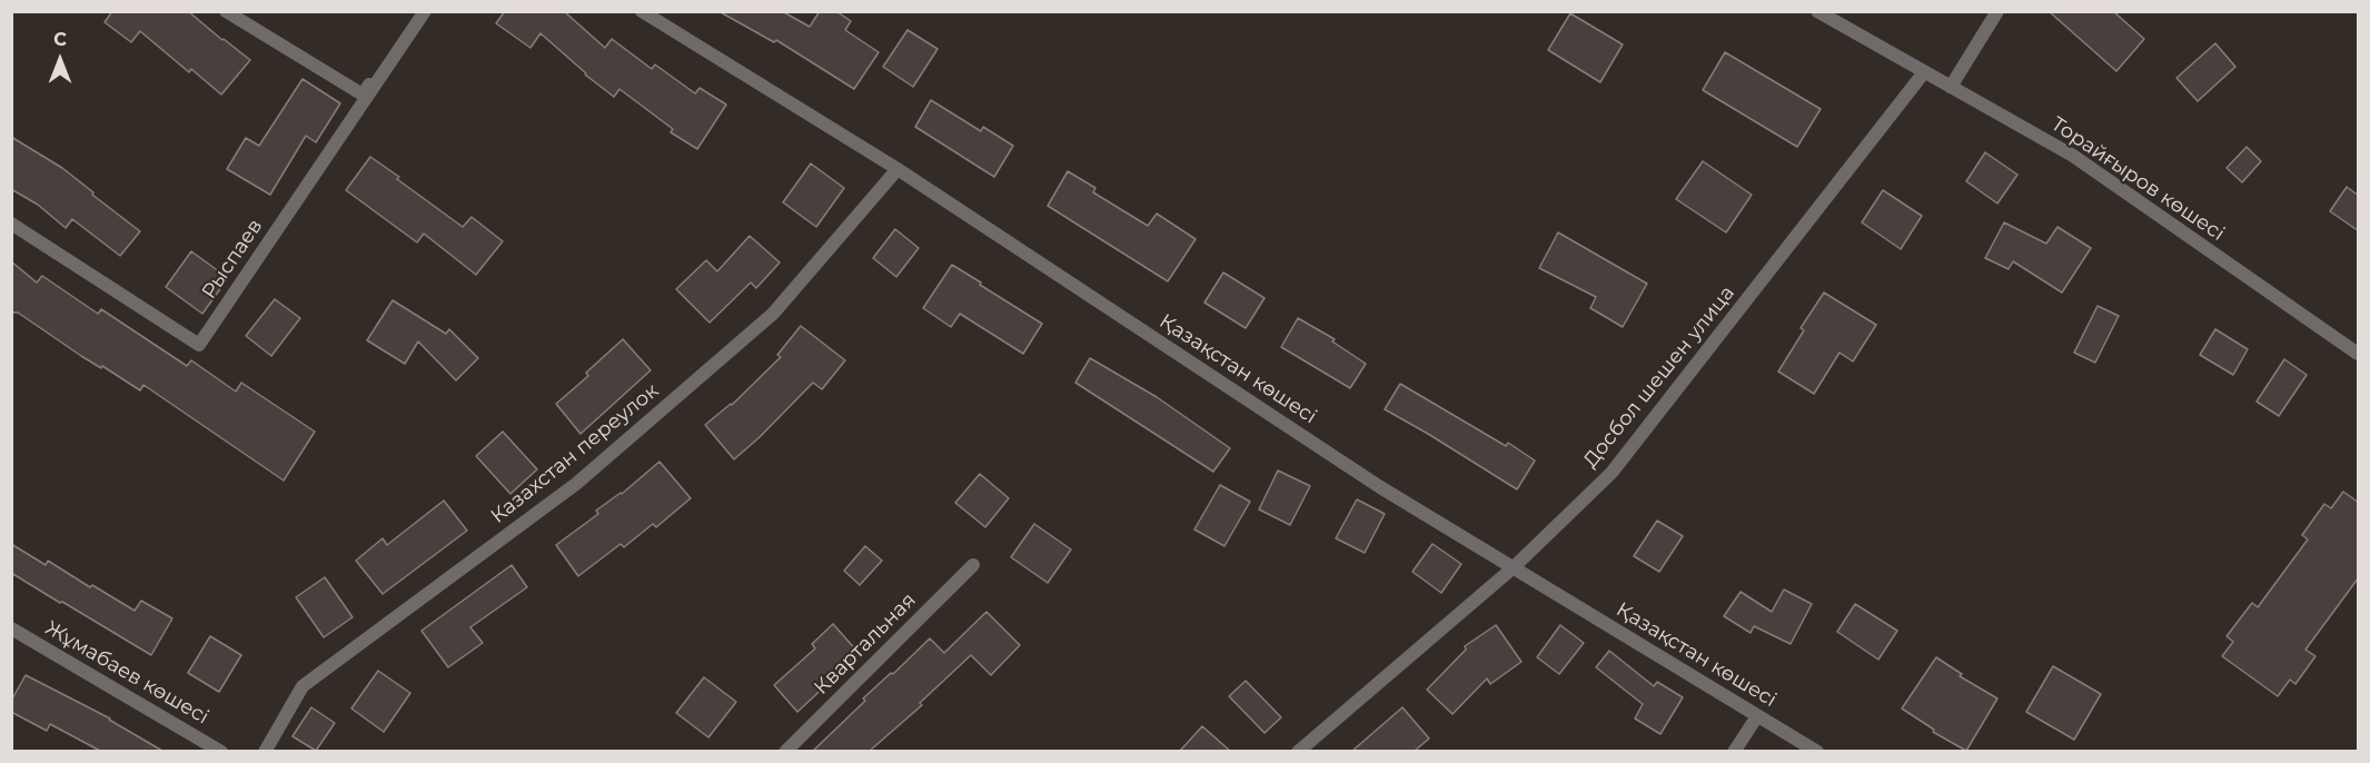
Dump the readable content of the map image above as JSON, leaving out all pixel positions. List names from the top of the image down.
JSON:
{
  "streets": {
    "street": [
      "Торайғыров көшесі",
      "Рыспаев",
      "Қазақстан көшесі",
      "Досбол шешен улица",
      "Казахстан переулок",
      "Квартальная",
      "Жұмабаев көшесі"
    ]
  },
  "crossings": [
    ["Торайғыров көшесі", "Досбол шешен улица"],
    ["Қазақстан көшесі", "Досбол шешен улица"],
    ["Қазақстан көшесі", "Казахстан переулок"]
  ],
  "north": "top"
}
